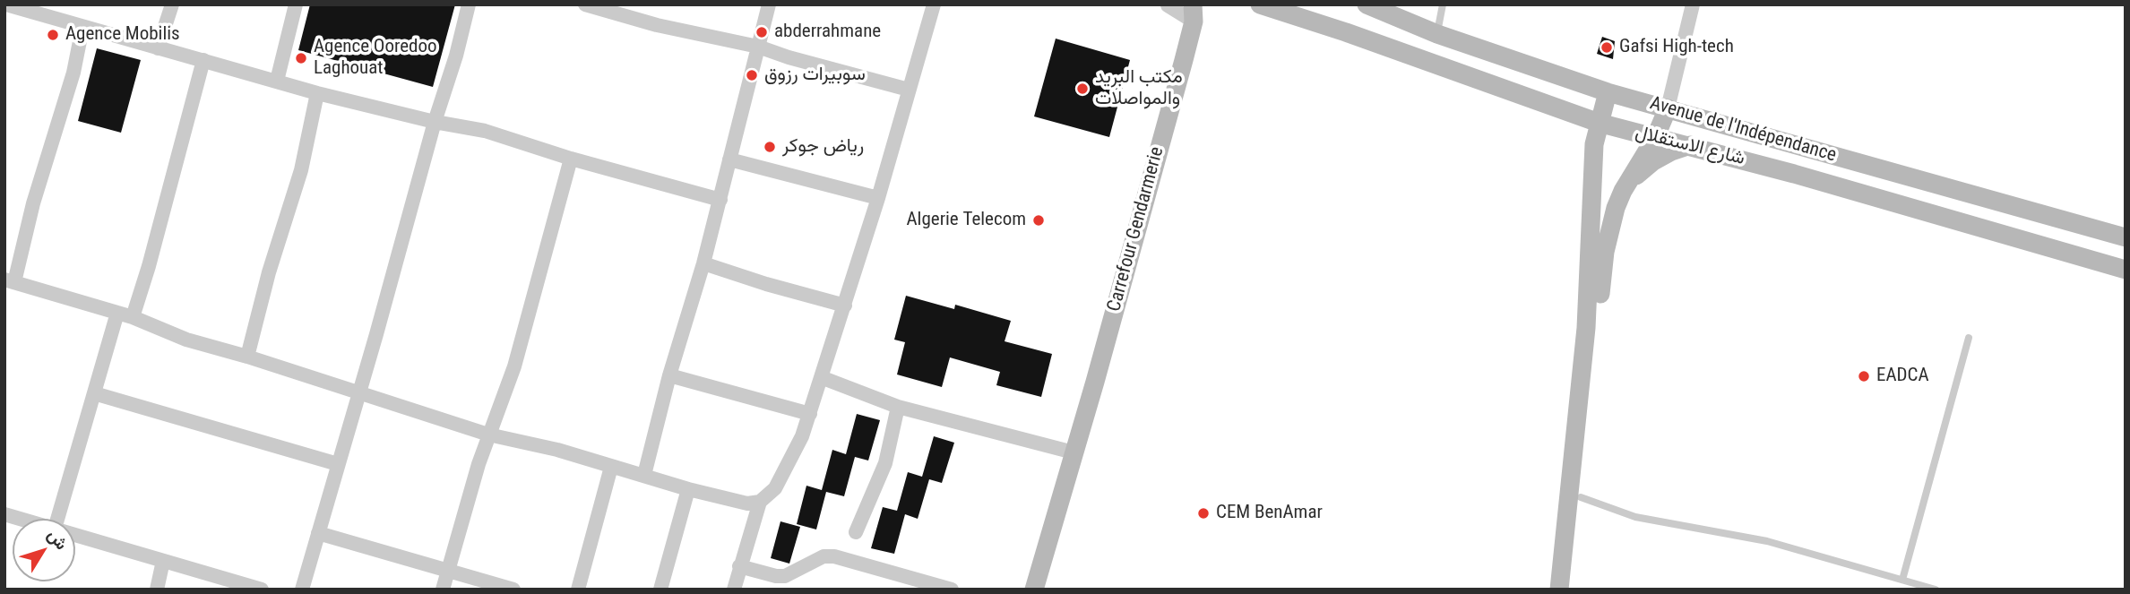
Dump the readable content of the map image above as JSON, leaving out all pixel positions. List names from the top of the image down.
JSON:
{
  "streets": {
    "main road": ["Avenue de l'Indépendance", "شارع الاستقلال", "Carrefour Gendarmerie"]
  },
  "places": [
    "abderrahmane",
    "Agence Mobilis",
    "Gafsi High-tech",
    "Agence Ooredoo Laghouat",
    "سوبيرات رزوق",
    "مكتب البريد والمواصلات",
    "رياض جوكر",
    "Algerie Telecom",
    "EADCA",
    "CEM BenAmar"
  ],
  "north": "top right"
}
